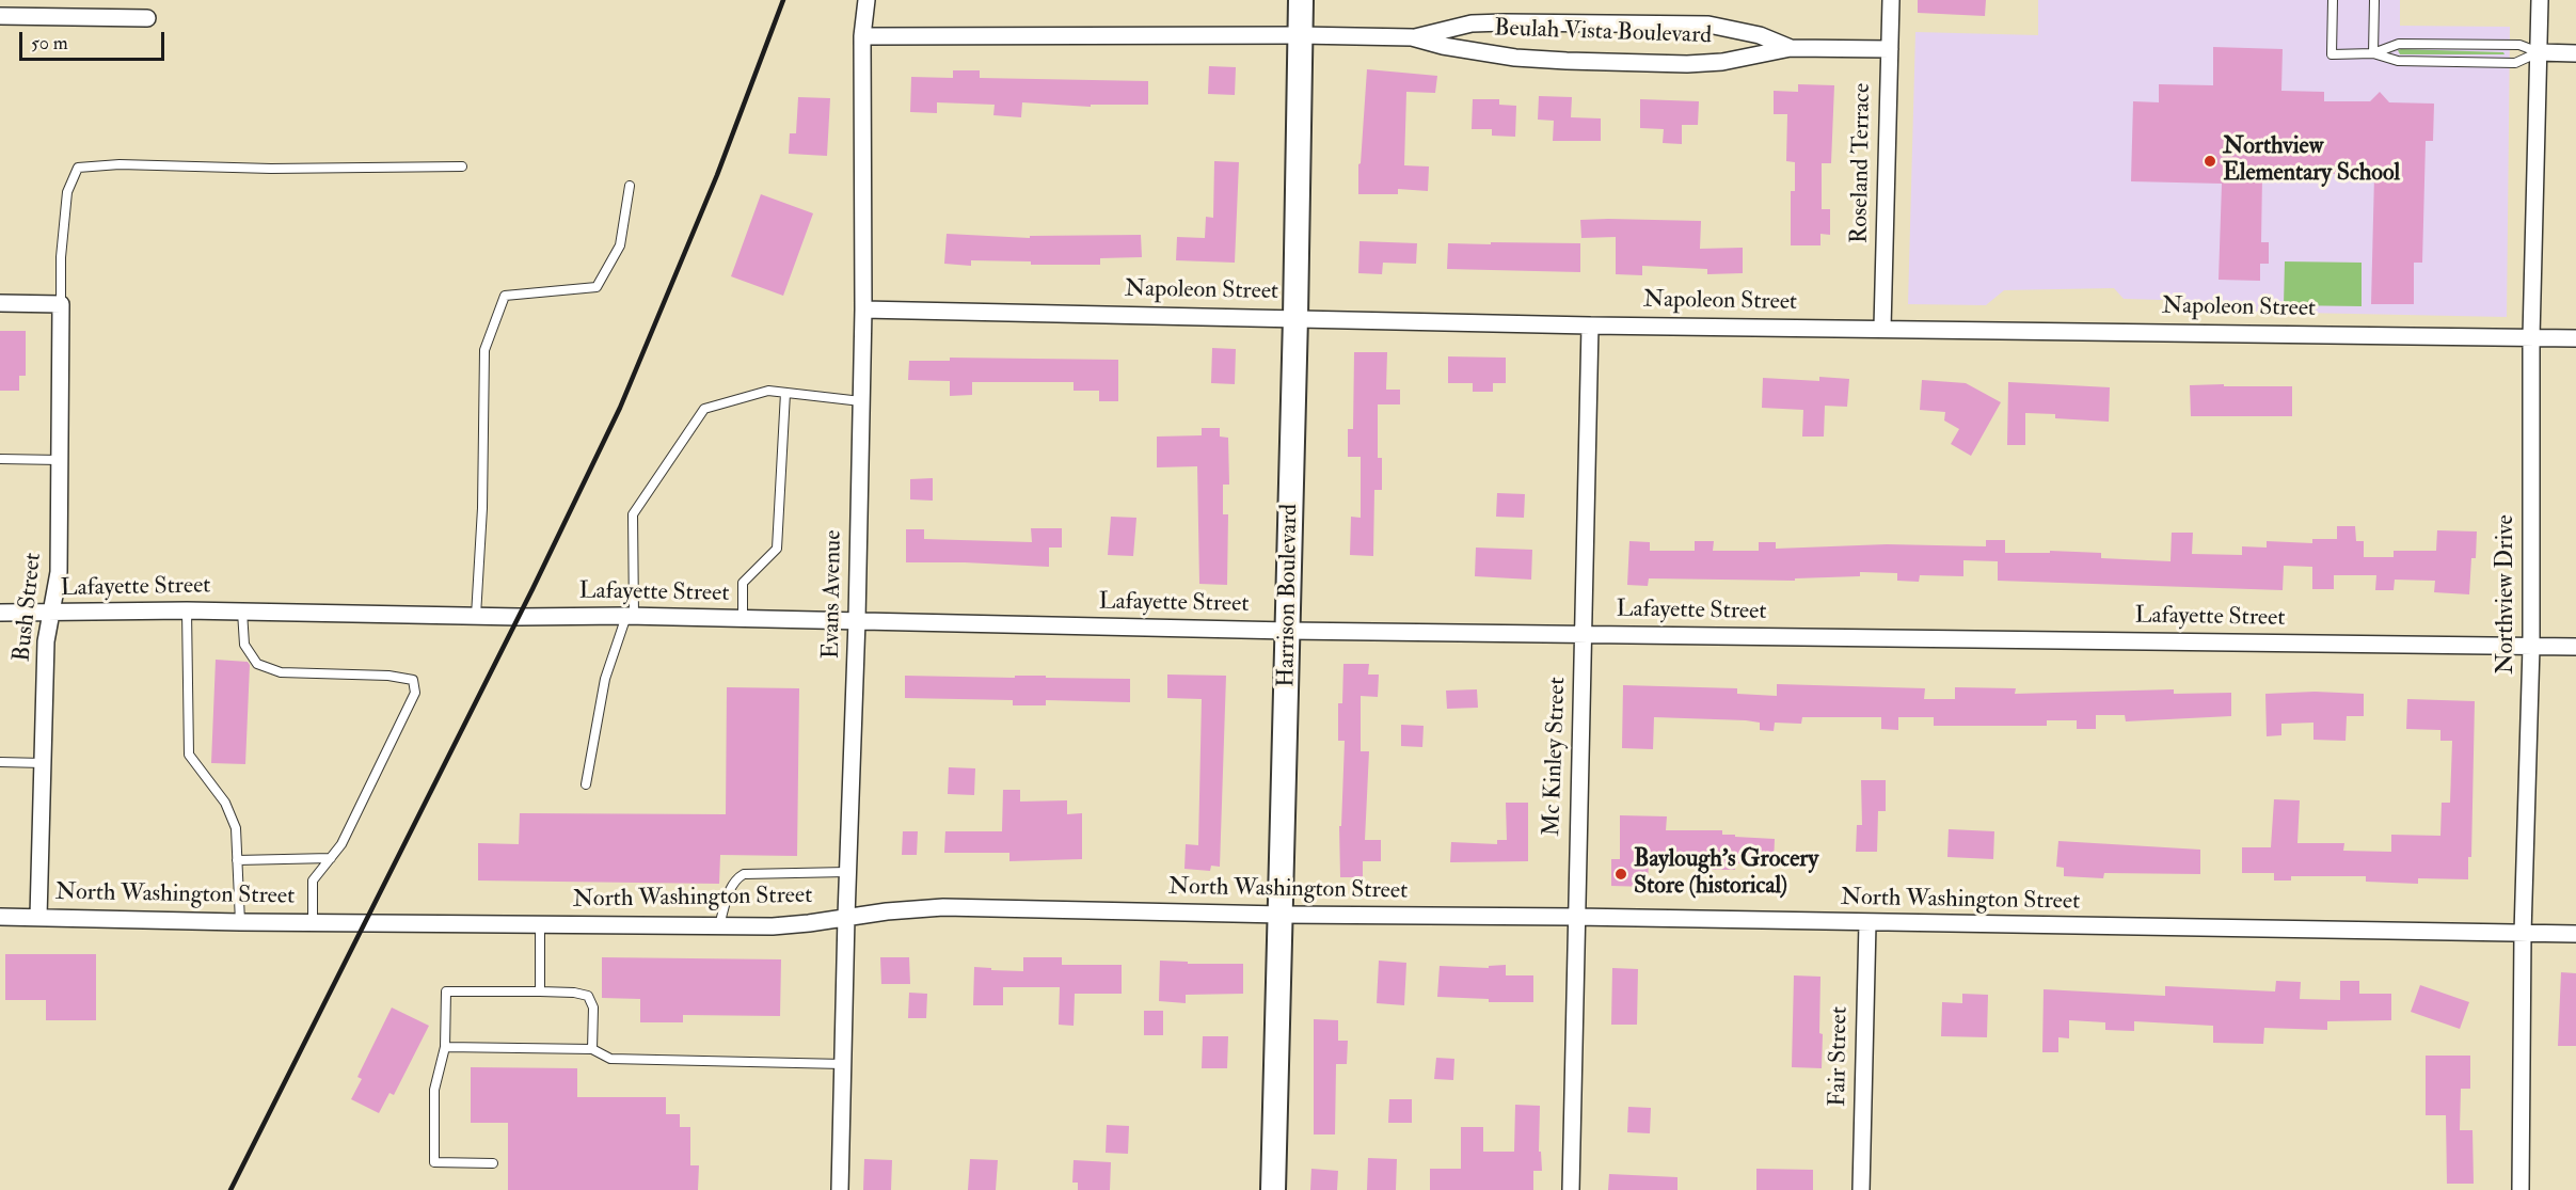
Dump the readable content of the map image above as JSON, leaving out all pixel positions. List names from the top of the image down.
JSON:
{
  "streets": {
    "street": [
      "Beulah Vista Boulevard",
      "Roseland Terrace",
      "Napoleon Street",
      "Lafayette Street",
      "Evans Avenue",
      "Northview Drive",
      "Harrison Boulevard",
      "Bush Street",
      "Mc Kinley Street",
      "North Washington Street",
      "Fair Street"
    ]
  },
  "crossings": [
    ["Beulah Vista Boulevard", "Roseland Terrace"],
    ["Beulah Vista Boulevard", "Evans Avenue"],
    ["Beulah Vista Boulevard", "Harrison Boulevard"],
    ["Roseland Terrace", "Napoleon Street"],
    ["Napoleon Street", "Evans Avenue"],
    ["Napoleon Street", "Northview Drive"],
    ["Napoleon Street", "Harrison Boulevard"],
    ["Napoleon Street", "Mc Kinley Street"],
    ["Lafayette Street", "Evans Avenue"],
    ["Lafayette Street", "Northview Drive"],
    ["Lafayette Street", "Harrison Boulevard"],
    ["Lafayette Street", "Bush Street"],
    ["Lafayette Street", "Mc Kinley Street"],
    ["Evans Avenue", "North Washington Street"],
    ["Northview Drive", "North Washington Street"],
    ["Harrison Boulevard", "North Washington Street"],
    ["Bush Street", "North Washington Street"],
    ["Mc Kinley Street", "North Washington Street"],
    ["North Washington Street", "Fair Street"]
  ],
  "places": ["Northview Elementary School", "Baylough's Grocery Store (historical)"],
  "scale_bar": "50 m"
}
